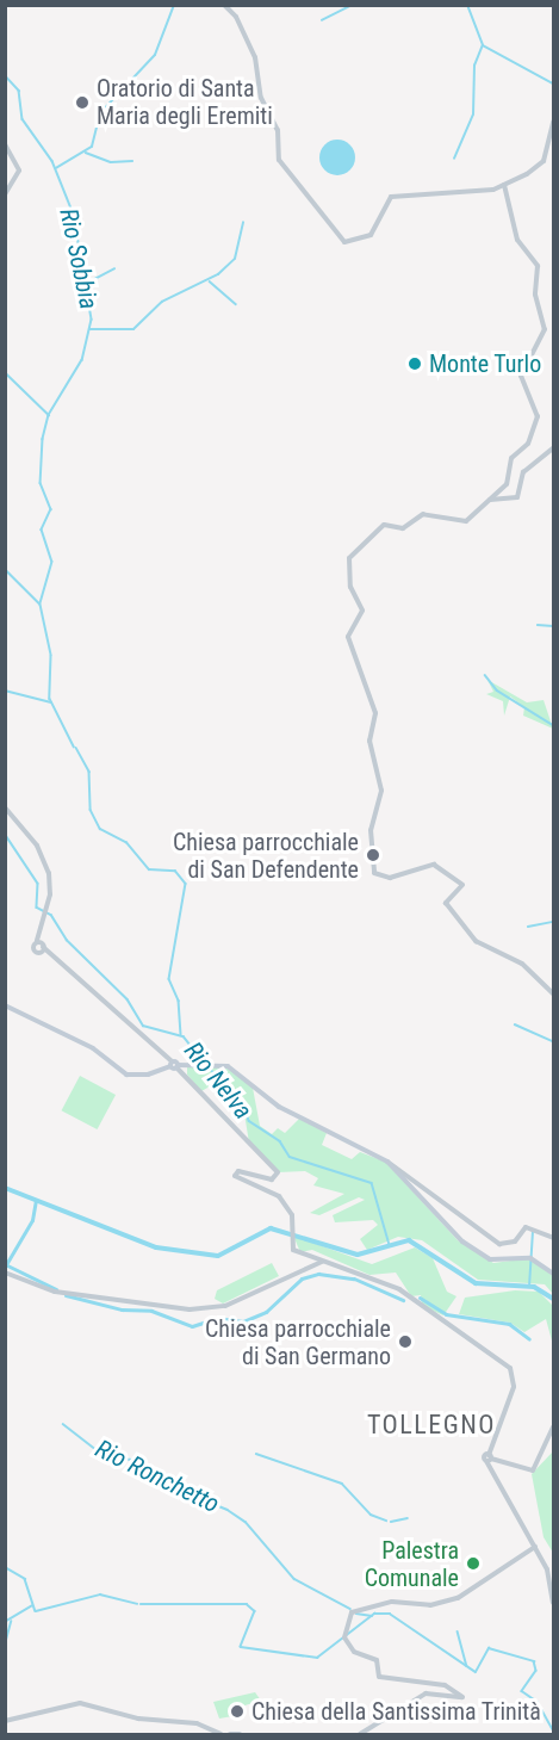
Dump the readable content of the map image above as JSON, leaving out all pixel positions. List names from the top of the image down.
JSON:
{
  "districts": ["TOLLEGNO"],
  "water": ["Rio Sobbia", "Rio Nelva", "Rio Ronchetto"],
  "places": [
    "Oratorio di Santa Maria degli Eremiti",
    "Monte Turlo",
    "Chiesa parrocchiale di San Defendente",
    "Chiesa parrocchiale di San Germano",
    "Palestra Comunale",
    "Chiesa della Santissima Trinità"
  ]
}
